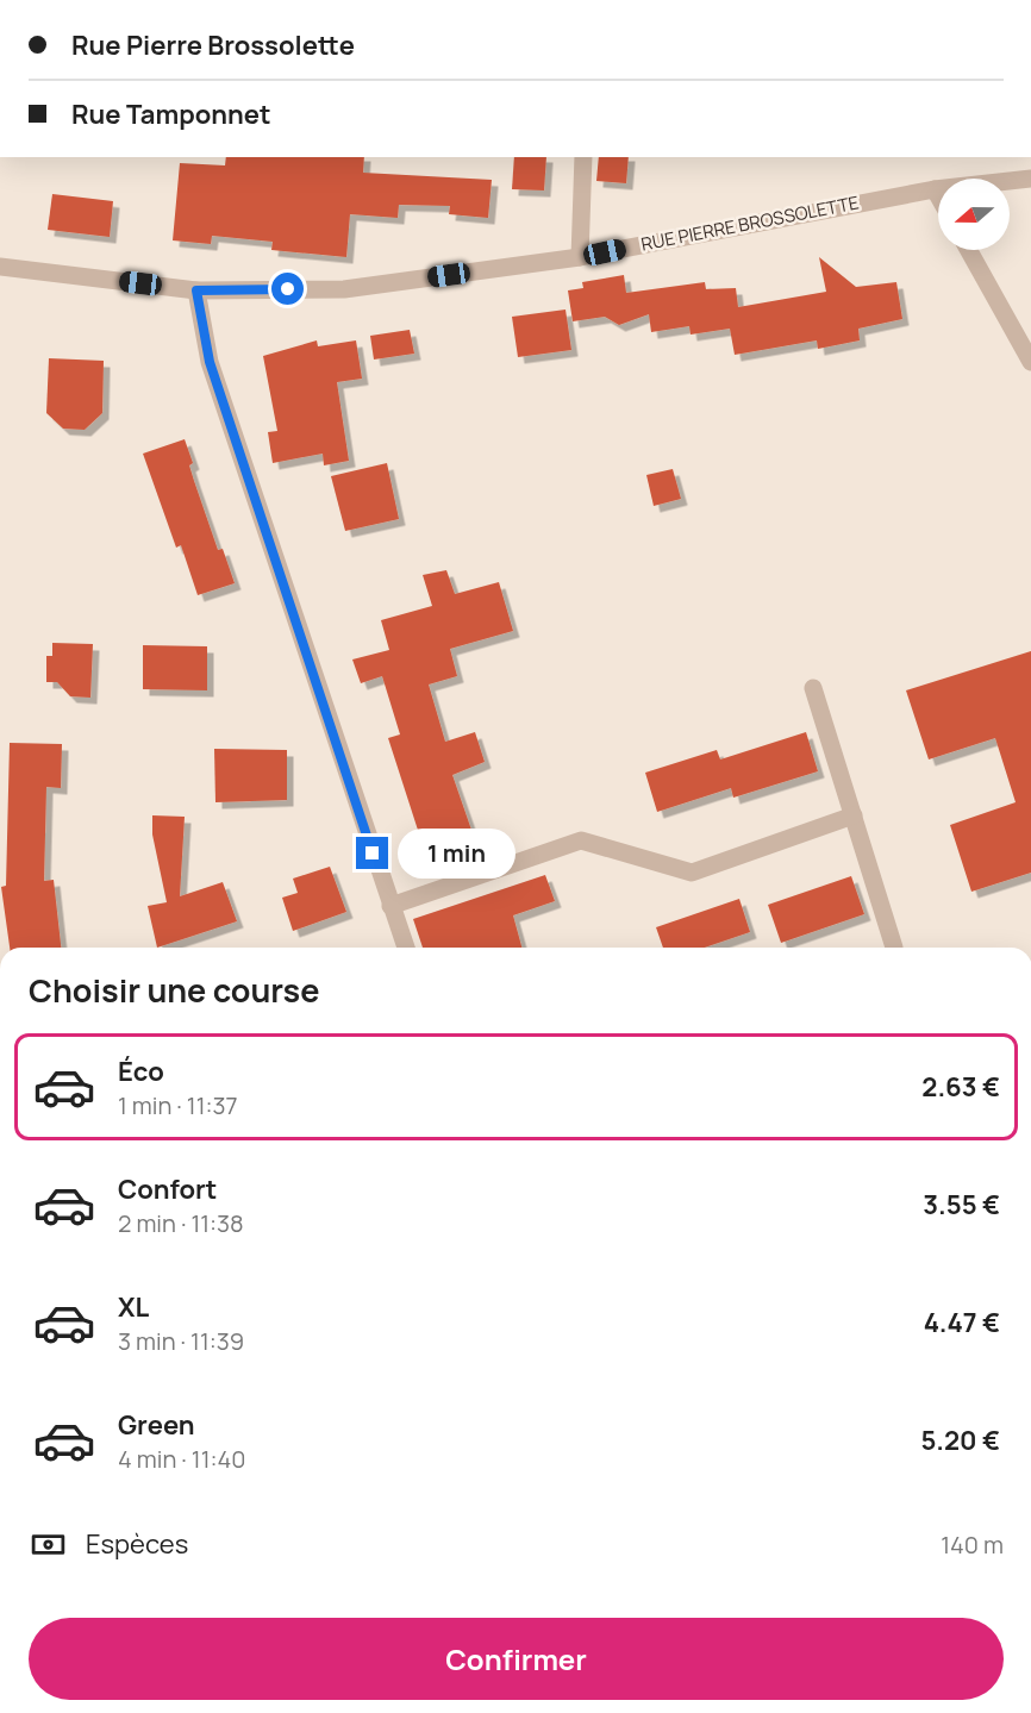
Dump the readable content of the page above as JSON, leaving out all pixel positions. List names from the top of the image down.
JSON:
{
  "streets": {
    "street": ["RUE PIERRE BROSSOLETTE"]
  },
  "north": "left",
  "page": {
    "banner": ["Rue Pierre Brossolette", "Rue Tamponnet"],
    "bubble": "1 min",
    "heading": "Choisir une course",
    "list": [
      {
        "name": "Éco",
        "note": "1 min · 11:37",
        "value": "2.63 €"
      },
      {
        "name": "Confort",
        "note": "2 min · 11:38",
        "value": "3.55 €"
      },
      {
        "name": "XL",
        "note": "3 min · 11:39",
        "value": "4.47 €"
      },
      {
        "name": "Green",
        "note": "4 min · 11:40",
        "value": "5.20 €"
      }
    ],
    "pay": ["Espèces", "140 m"],
    "buttons": "Confirmer"
  }
}
